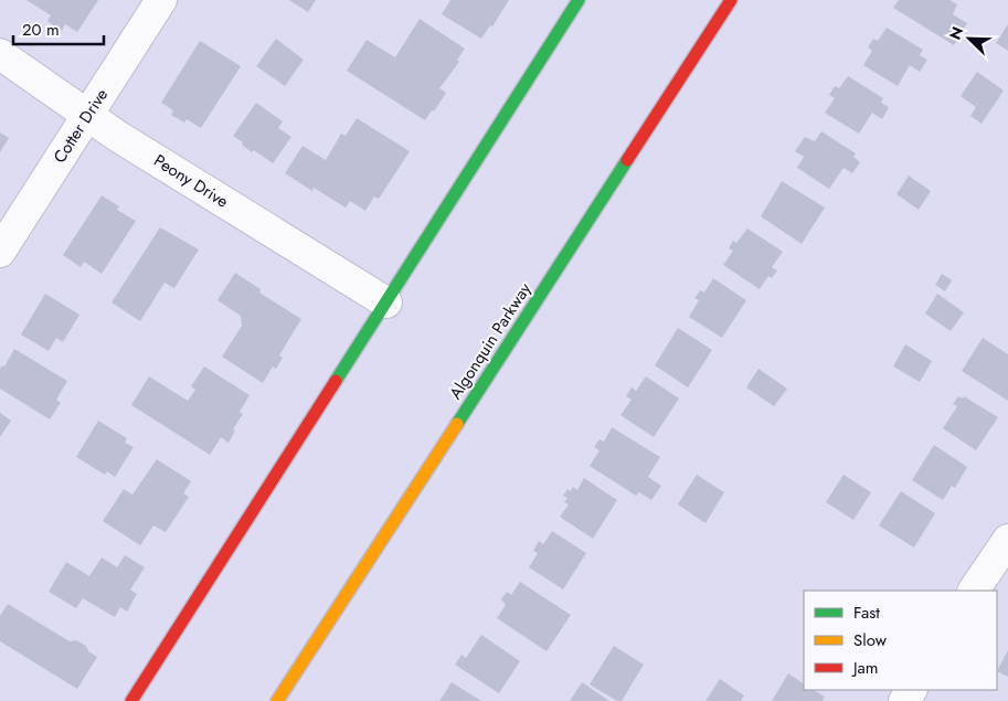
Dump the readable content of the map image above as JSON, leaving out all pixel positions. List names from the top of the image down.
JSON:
{
  "streets": {
    "street": ["Cotter Drive", "Peony Drive", "Algonquin Parkway"]
  },
  "crossings": [
    ["Cotter Drive", "Peony Drive"]
  ],
  "legend": ["Fast", "Slow", "Jam"],
  "scale_bar": "20 m",
  "north": "top left"
}
